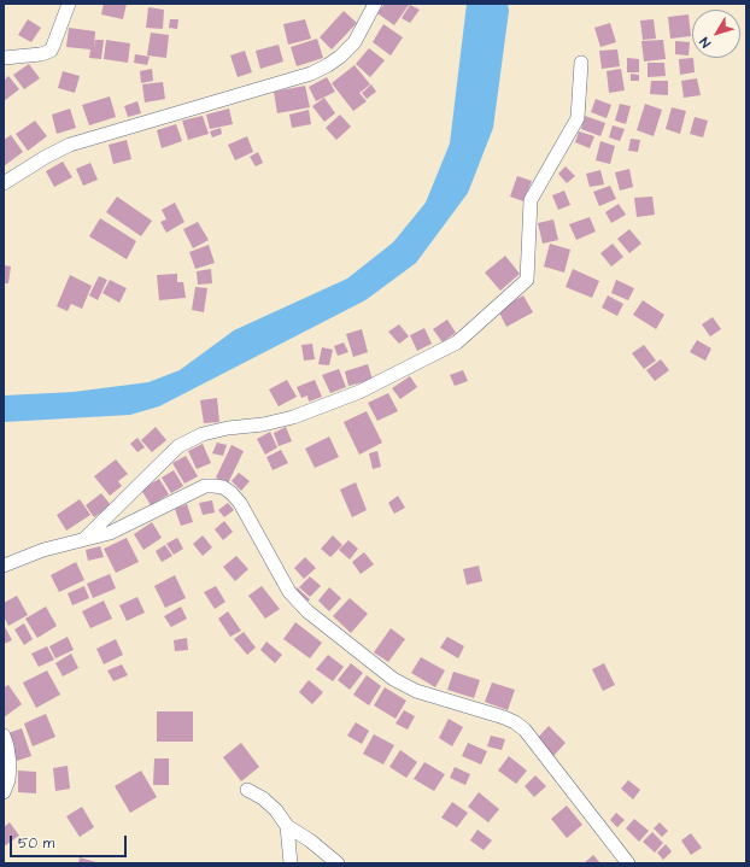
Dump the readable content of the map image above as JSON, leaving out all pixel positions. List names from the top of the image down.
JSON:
{
  "scale_bar": "50 m",
  "north": "bottom left"
}
